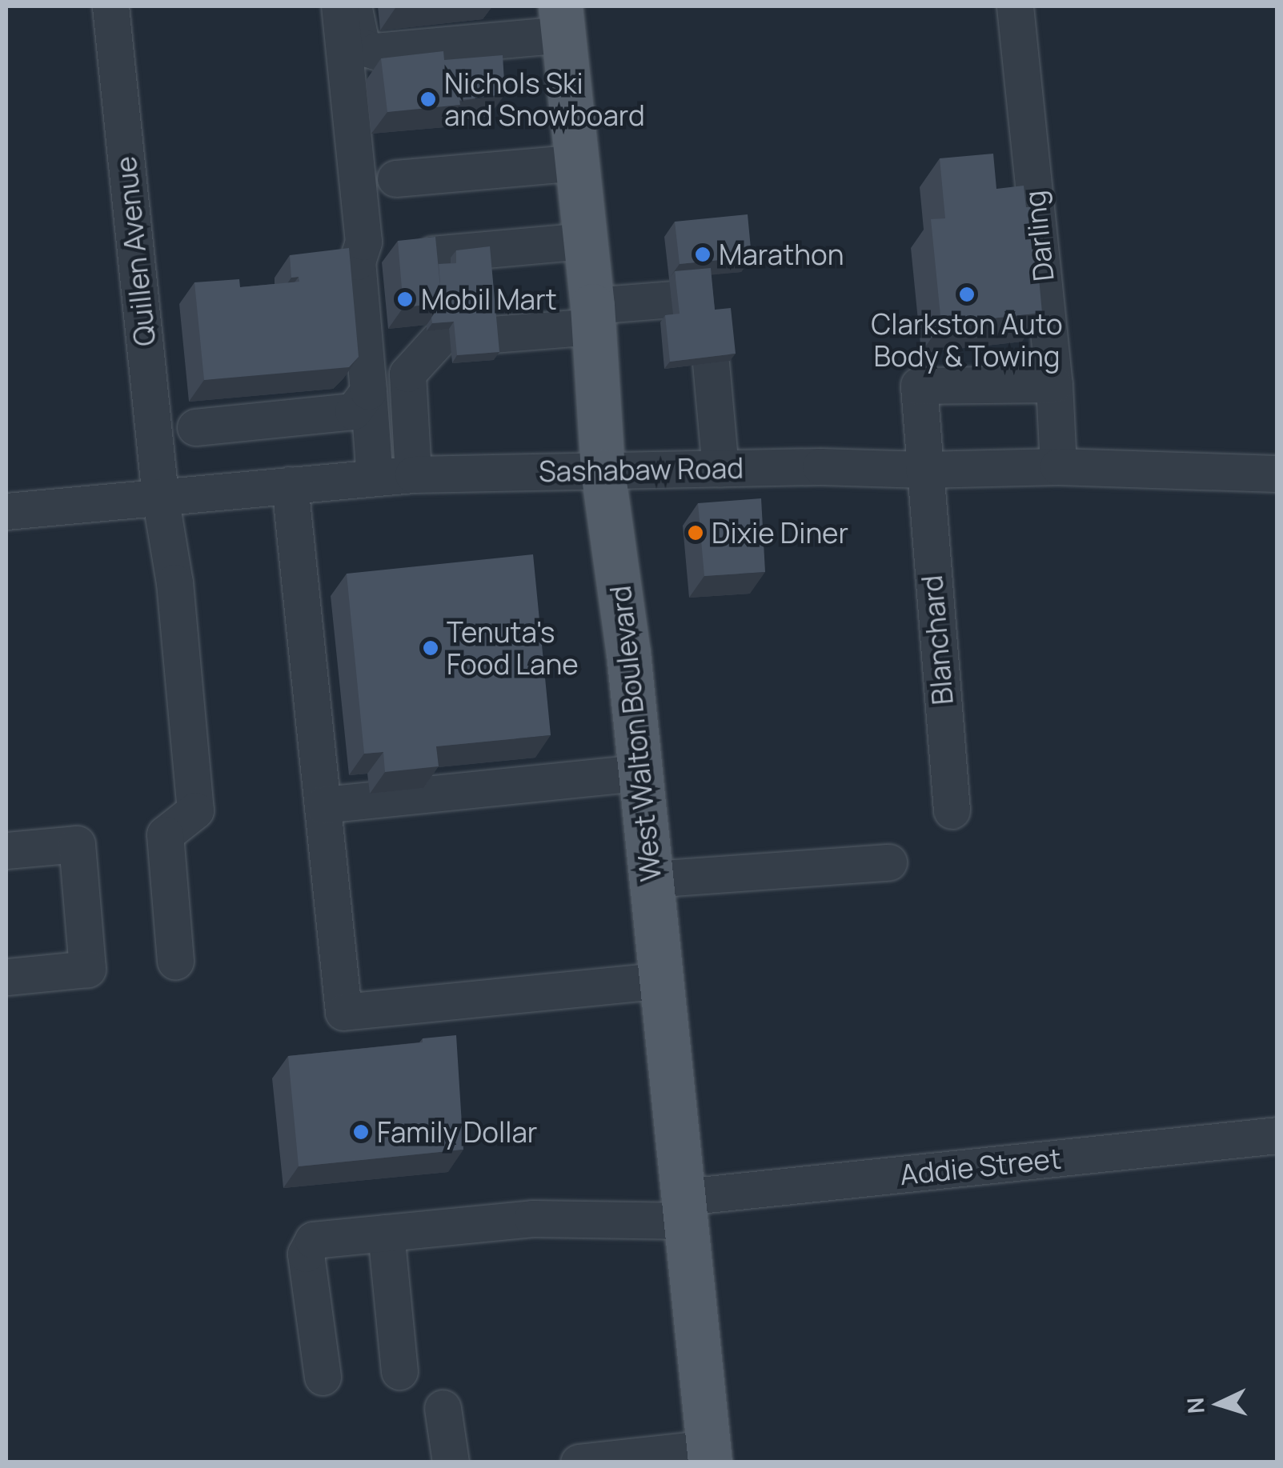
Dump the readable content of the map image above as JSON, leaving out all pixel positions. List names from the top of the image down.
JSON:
{
  "streets": {
    "main road": ["West Walton Boulevard"],
    "street": [
      "Darling",
      "Quillen Avenue",
      "Sashabaw Road",
      "Blanchard",
      "Addie Street"
    ]
  },
  "crossings": [
    ["Darling", "Sashabaw Road"],
    ["Darling", "Blanchard"],
    ["Quillen Avenue", "Sashabaw Road"],
    ["Sashabaw Road", "Blanchard"],
    ["Sashabaw Road", "West Walton Boulevard"],
    ["West Walton Boulevard", "Addie Street"]
  ],
  "places": [
    "Nichols Ski and Snowboard",
    "Marathon",
    "Clarkston Auto Body & Towing",
    "Mobil Mart",
    "Dixie Diner",
    "Tenuta's Food Lane",
    "Family Dollar"
  ],
  "north": "left"
}
